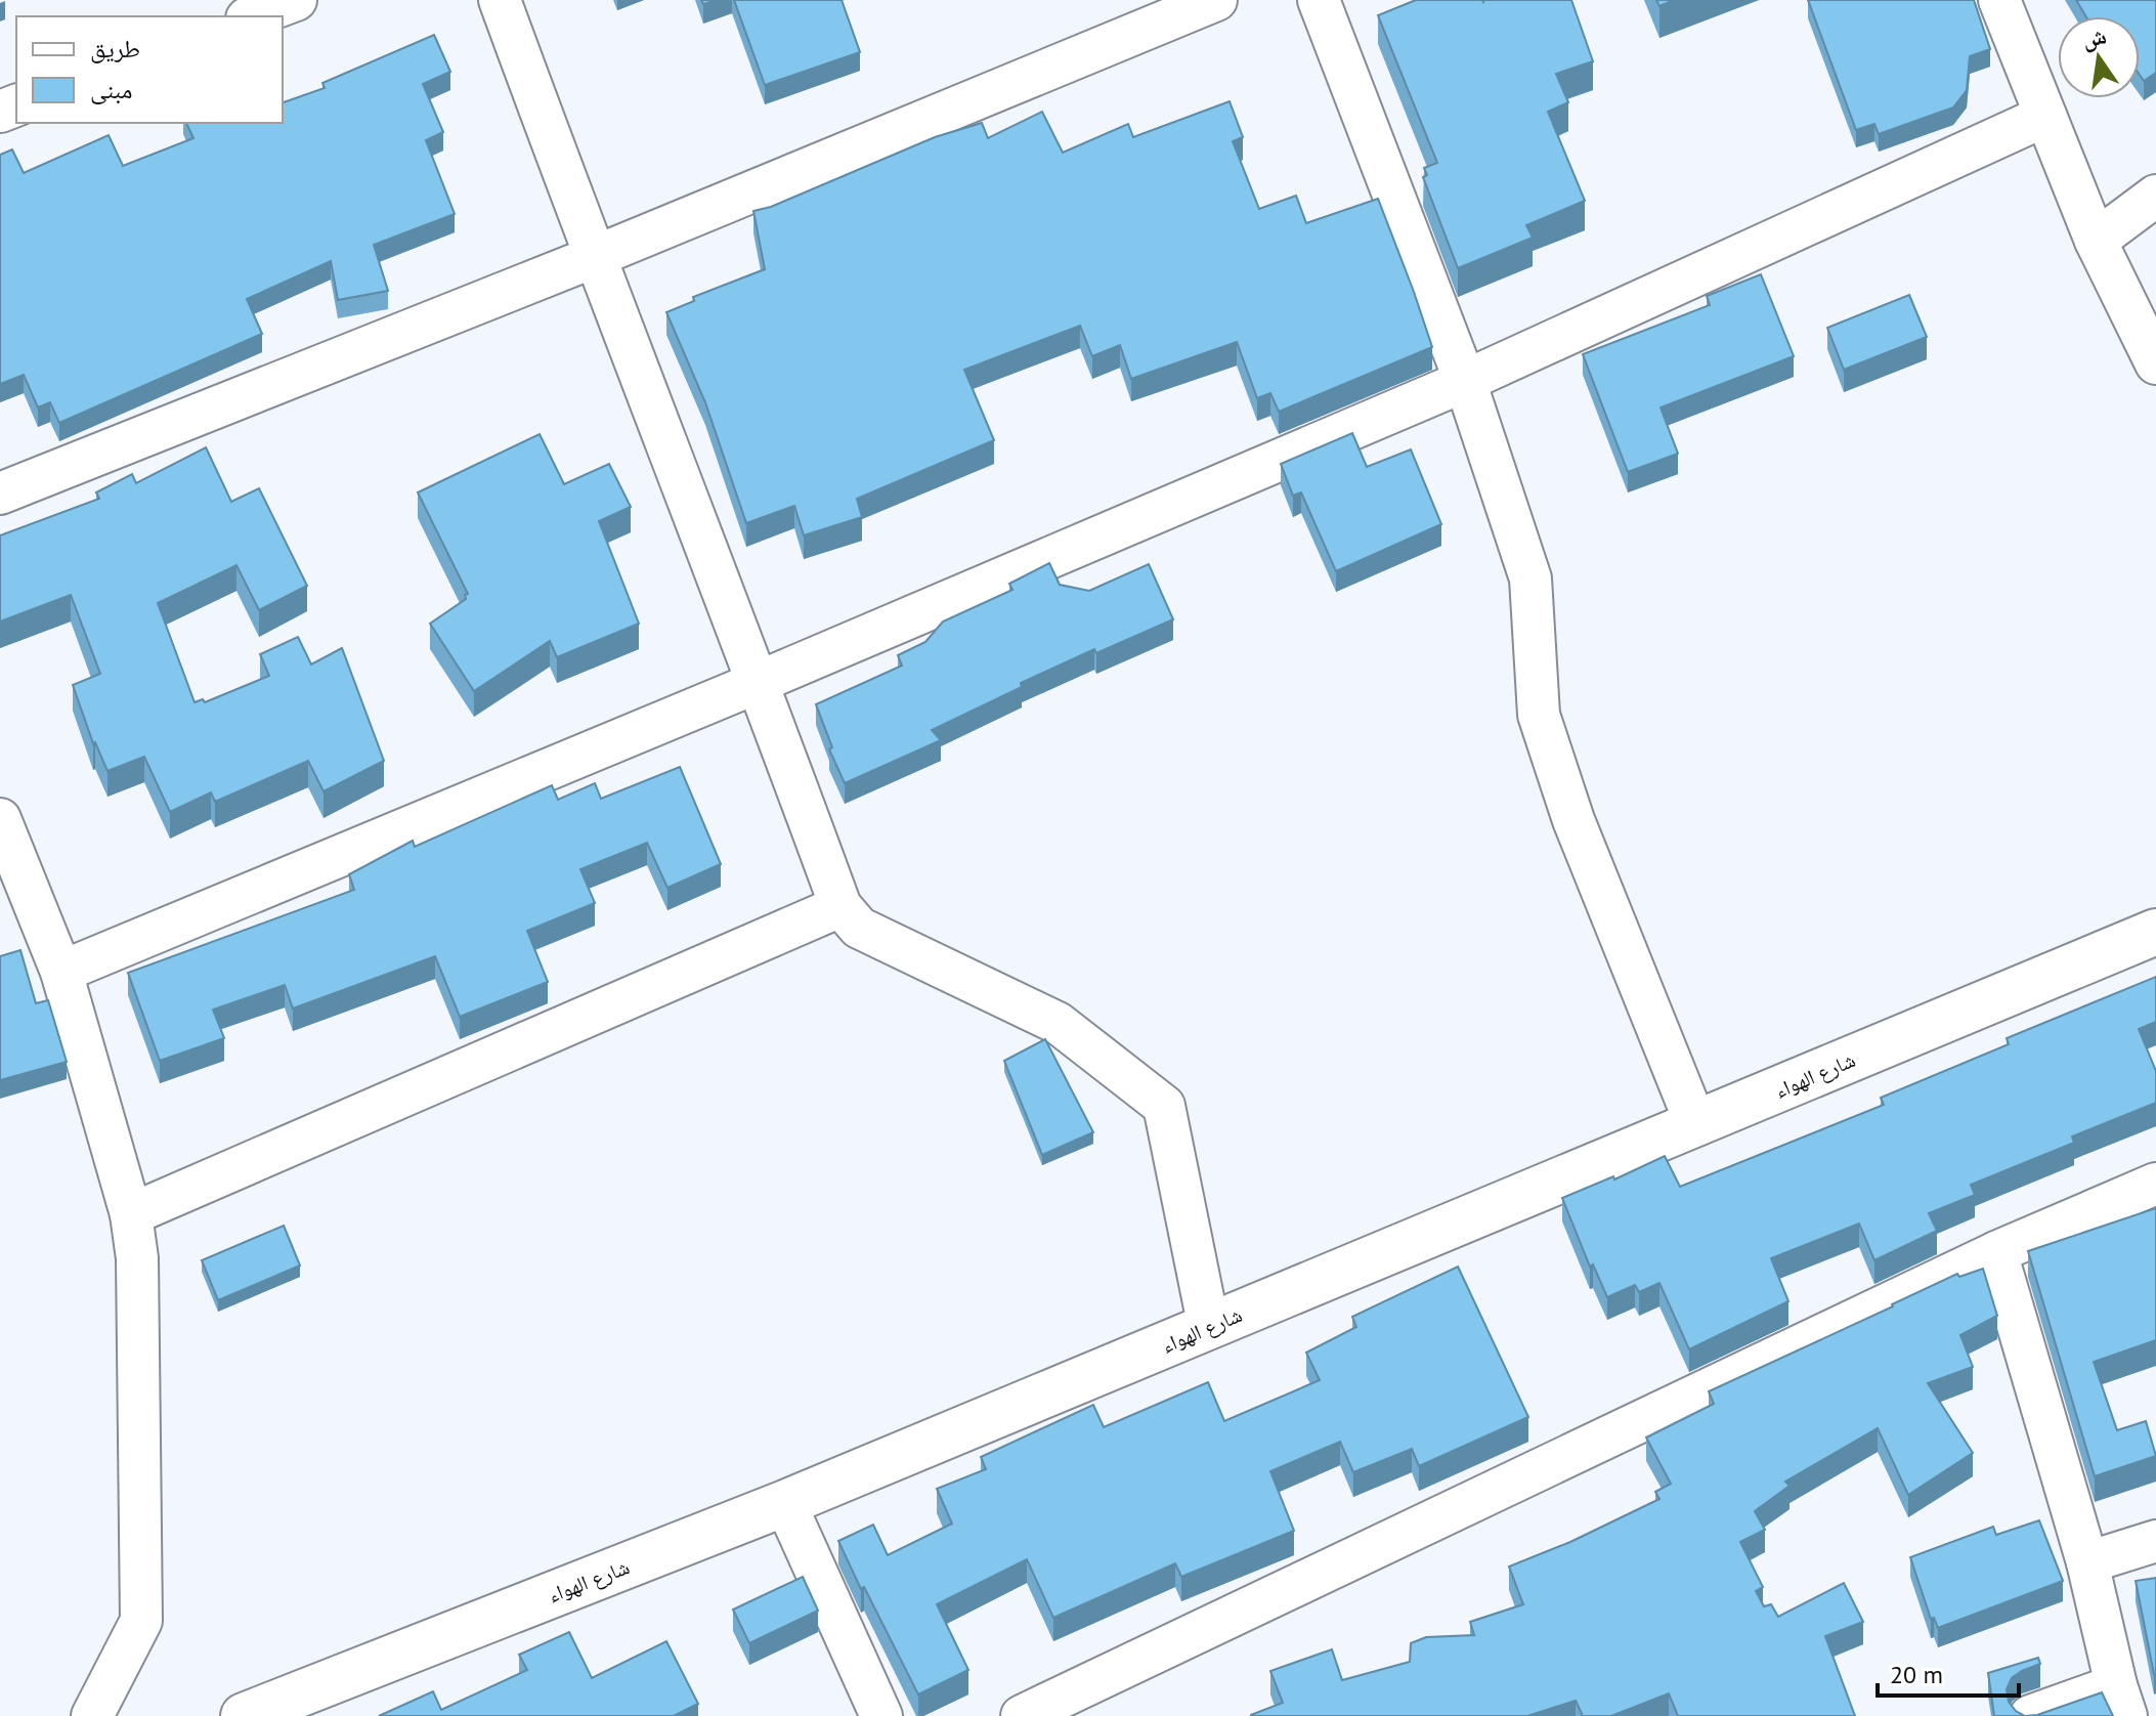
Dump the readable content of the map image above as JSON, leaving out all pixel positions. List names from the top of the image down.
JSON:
{
  "streets": {
    "street": ["شارع الهواء"]
  },
  "legend": ["طريق", "مبنى"],
  "scale_bar": "20 m",
  "north": "top"
}
